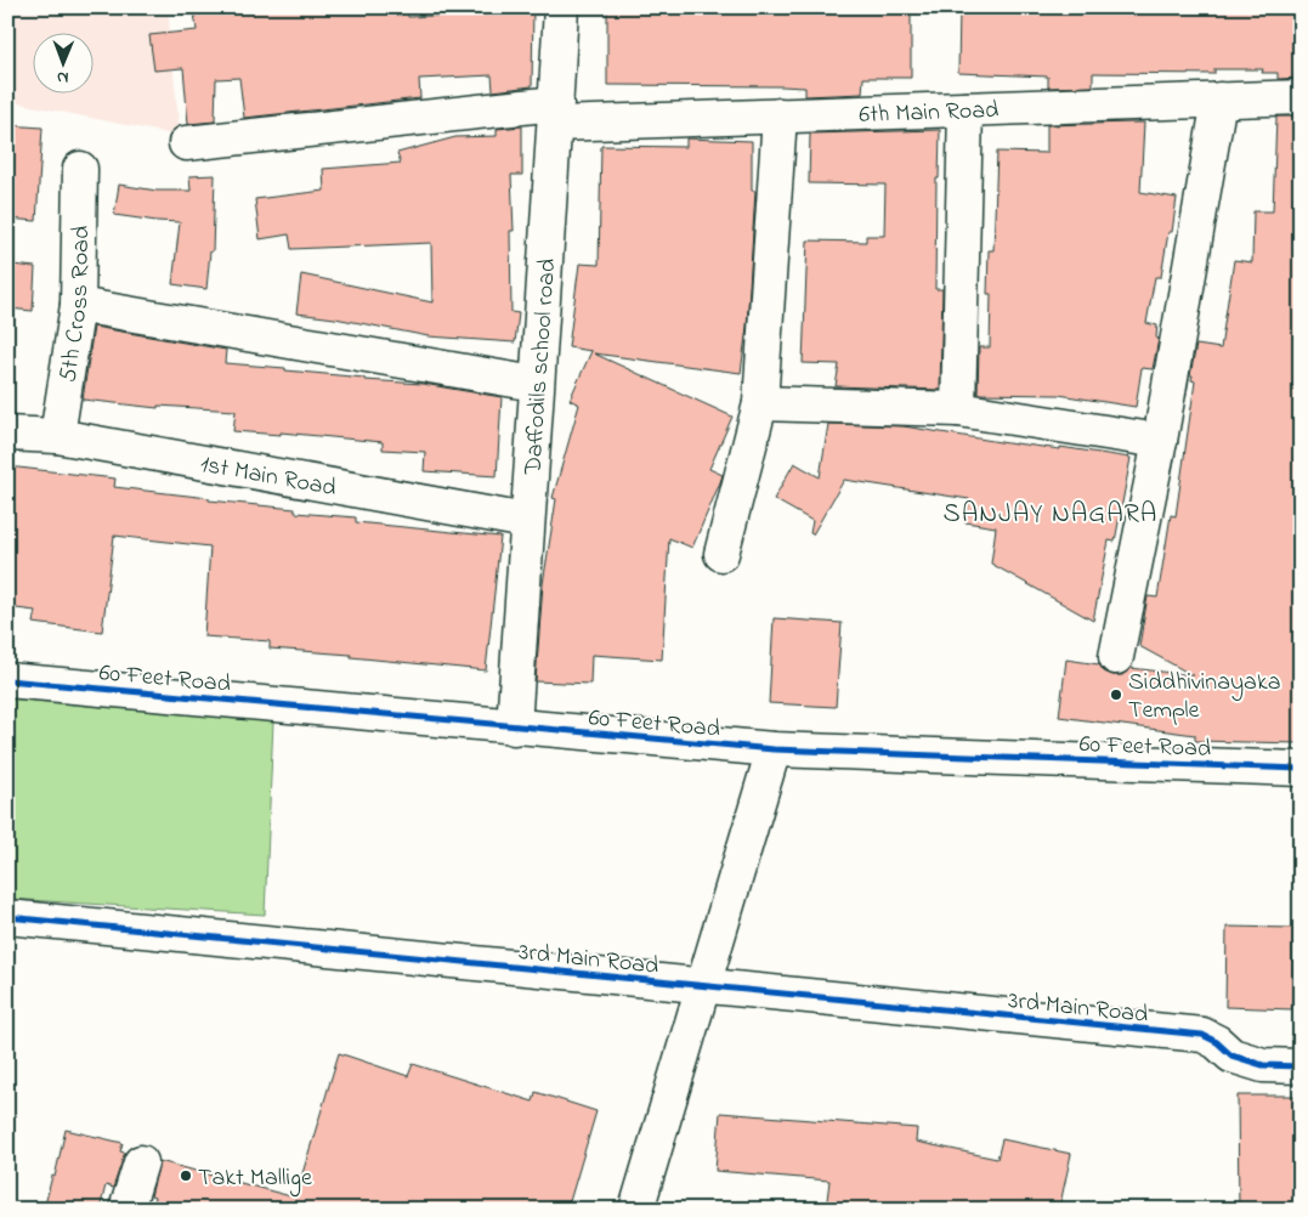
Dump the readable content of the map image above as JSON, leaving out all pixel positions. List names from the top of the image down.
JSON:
{
  "streets": {
    "street": [
      "6th Main Road",
      "5th Cross Road",
      "Daffodils school road",
      "1st Main Road",
      "60 Feet Road",
      "3rd Main Road"
    ]
  },
  "crossings": [
    ["6th Main Road", "Daffodils school road"],
    ["5th Cross Road", "1st Main Road"],
    ["Daffodils school road", "1st Main Road"],
    ["Daffodils school road", "60 Feet Road"]
  ],
  "districts": ["SANJAY NAGARA"],
  "places": ["Siddhivinayaka Temple", "Takt Mallige"],
  "north": "bottom"
}
